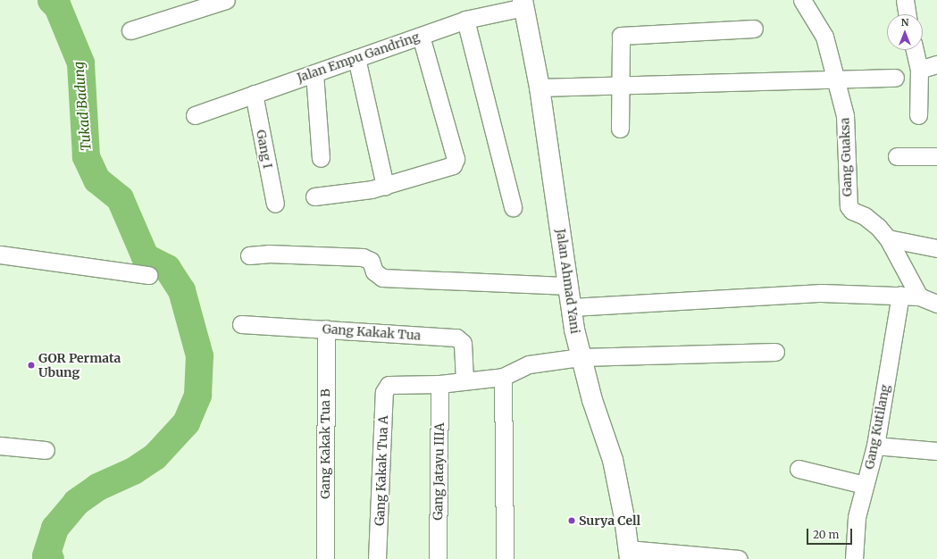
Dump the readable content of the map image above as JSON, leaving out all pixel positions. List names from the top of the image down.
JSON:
{
  "streets": {
    "main road": ["Jalan Ahmad Yani"],
    "street": [
      "Jalan Empu Gandring",
      "Gang I",
      "Gang Guaksa",
      "Gang Kakak Tua",
      "Gang Kutilang",
      "Gang Kakak Tua B",
      "Gang Kakak Tua A",
      "Gang Jatayu IIIA"
    ]
  },
  "crossings": [
    ["Jalan Empu Gandring", "Gang I"],
    ["Jalan Empu Gandring", "Jalan Ahmad Yani"],
    ["Gang Kakak Tua", "Gang Kakak Tua B"],
    ["Gang Kakak Tua A", "Gang Jatayu IIIA"]
  ],
  "water": ["Tukad Badung"],
  "places": ["GOR Permata Ubung", "Surya Cell"],
  "scale_bar": "20 m",
  "north": "top"
}
